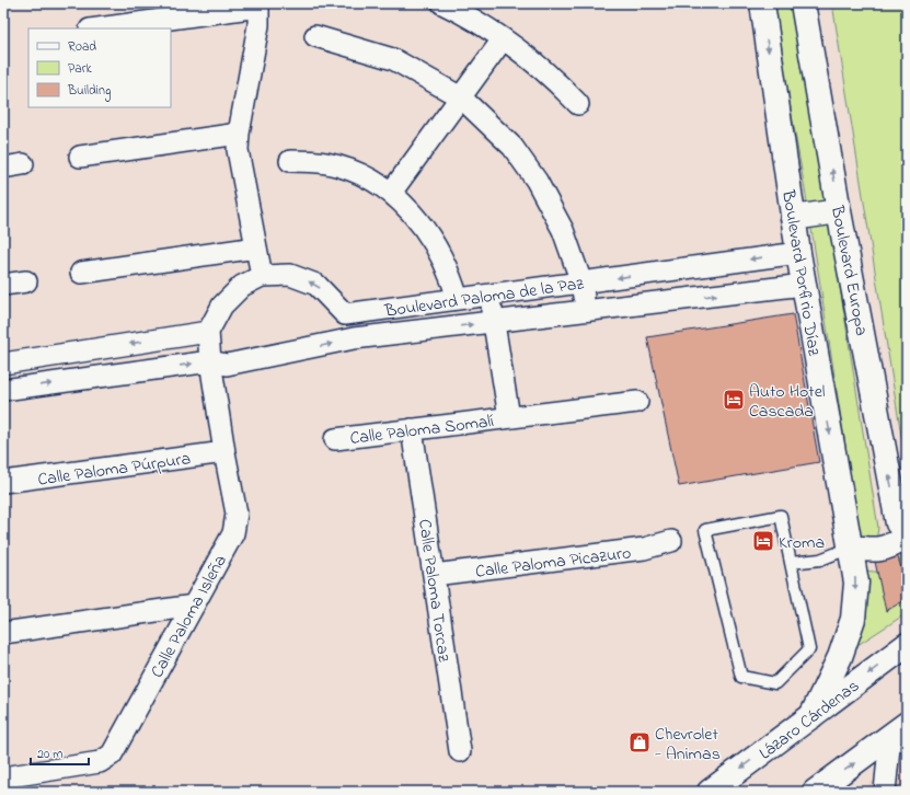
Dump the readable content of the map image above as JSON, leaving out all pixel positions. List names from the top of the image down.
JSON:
{
  "streets": {
    "main road": ["Boulevard Europa", "Boulevard Porfirio Díaz", "Lázaro Cárdenas"],
    "street": [
      "Boulevard Paloma de la Paz",
      "Calle Paloma Somalí",
      "Calle Paloma Púrpura",
      "Calle Paloma Picazuro",
      "Calle Paloma Torcaz",
      "Calle Paloma Isleña"
    ]
  },
  "crossings": [
    ["Boulevard Porfirio Díaz", "Boulevard Paloma de la Paz"],
    ["Boulevard Porfirio Díaz", "Lázaro Cárdenas"],
    ["Boulevard Paloma de la Paz", "Calle Paloma Somalí"],
    ["Boulevard Paloma de la Paz", "Calle Paloma Isleña"],
    ["Calle Paloma Somalí", "Calle Paloma Torcaz"],
    ["Calle Paloma Púrpura", "Calle Paloma Isleña"],
    ["Calle Paloma Picazuro", "Calle Paloma Torcaz"]
  ],
  "one_way": ["Boulevard Europa", "Boulevard Porfirio Díaz"],
  "places": {
    "hotel": ["Auto Hotel Cascada", "Kroma"],
    "shop": ["Chevrolet - Animas"]
  },
  "legend": ["Road", "Park", "Building"],
  "scale_bar": "20 m"
}
